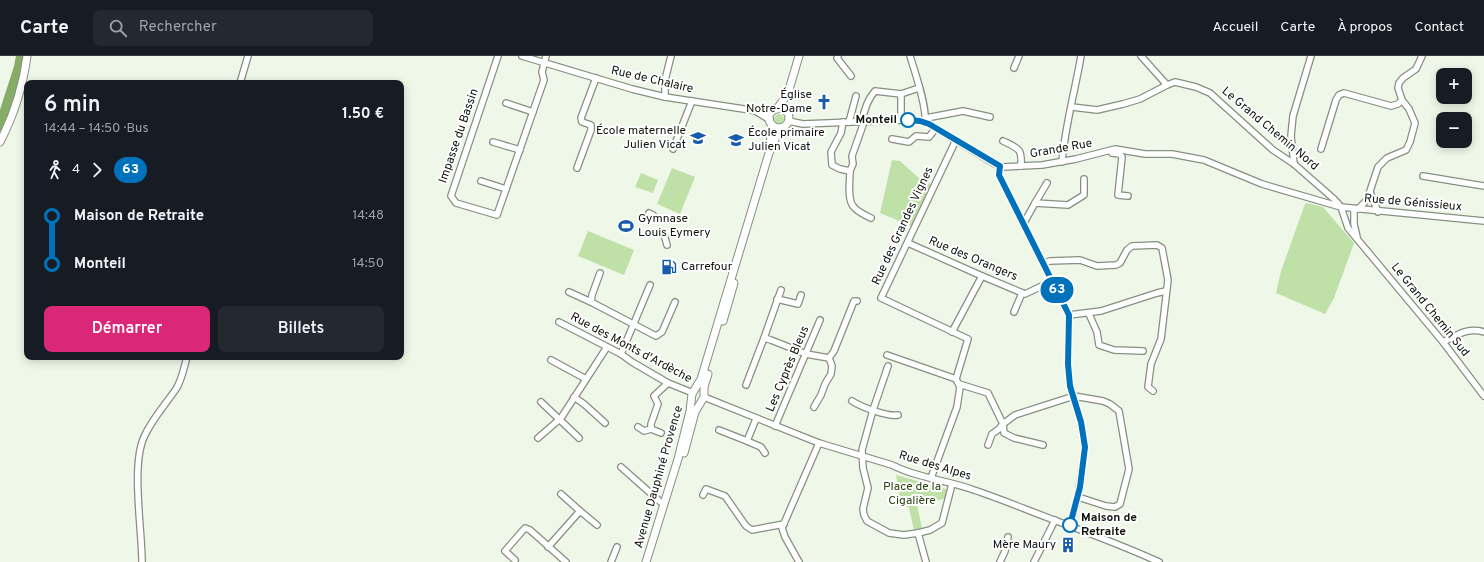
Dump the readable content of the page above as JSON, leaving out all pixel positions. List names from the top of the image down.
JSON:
{
  "streets": {
    "main road": ["Avenue Dauphiné Provence"],
    "street": [
      "Rue de Chalaire",
      "Le Grand Chemin Nord",
      "Impasse du Bassin",
      "Grande Rue",
      "Rue de Génissieux",
      "Rue des Grandes Vignes",
      "Rue des Orangers",
      "Le Grand Chemin Sud",
      "Rue des Monts d'Ardèche",
      "Les Cyprès Bleus",
      "Rue des Alpes"
    ]
  },
  "crossings": [
    ["Rue de Chalaire", "Avenue Dauphiné Provence"],
    ["Le Grand Chemin Nord", "Grande Rue"],
    ["Le Grand Chemin Nord", "Rue de Génissieux"],
    ["Le Grand Chemin Nord", "Le Grand Chemin Sud"],
    ["Grande Rue", "Rue de Génissieux"],
    ["Grande Rue", "Le Grand Chemin Sud"],
    ["Rue de Génissieux", "Le Grand Chemin Sud"],
    ["Rue des Grandes Vignes", "Rue des Orangers"],
    ["Rue des Grandes Vignes", "Rue des Alpes"],
    ["Rue des Monts d'Ardèche", "Avenue Dauphiné Provence"],
    ["Les Cyprès Bleus", "Rue des Alpes"],
    ["Rue des Alpes", "Avenue Dauphiné Provence"]
  ],
  "parks": ["Place de la Cigalière"],
  "places": {
    "church": ["Église Notre-Dame"],
    "other": ["Monteil", "Maison de Retraite"],
    "school or university": ["École maternelle Julien Vicat", "École primaire Julien Vicat"],
    "sports": ["Gymnase Louis Eymery"],
    "fuel station": ["Carrefour"],
    "building": ["Mère Maury"]
  },
  "lines": ["bus line 63"],
  "page": {
    "header": "Carte",
    "search": "Rechercher",
    "nav": [
      "Accueil",
      "Carte",
      "À propos",
      "Contact"
    ],
    "on_map": "63",
    "map_buttons": ["+", "−"],
    "heading": ["6 min", "14:44 – 14:50 · Bus", "1.50 €"],
    "legs": ["4", "63"],
    "list": [
      {
        "name": "Maison de Retraite",
        "value": "14:48"
      },
      {
        "name": "Monteil",
        "value": "14:50"
      }
    ],
    "buttons": ["Démarrer", "Billets"]
  }
}
